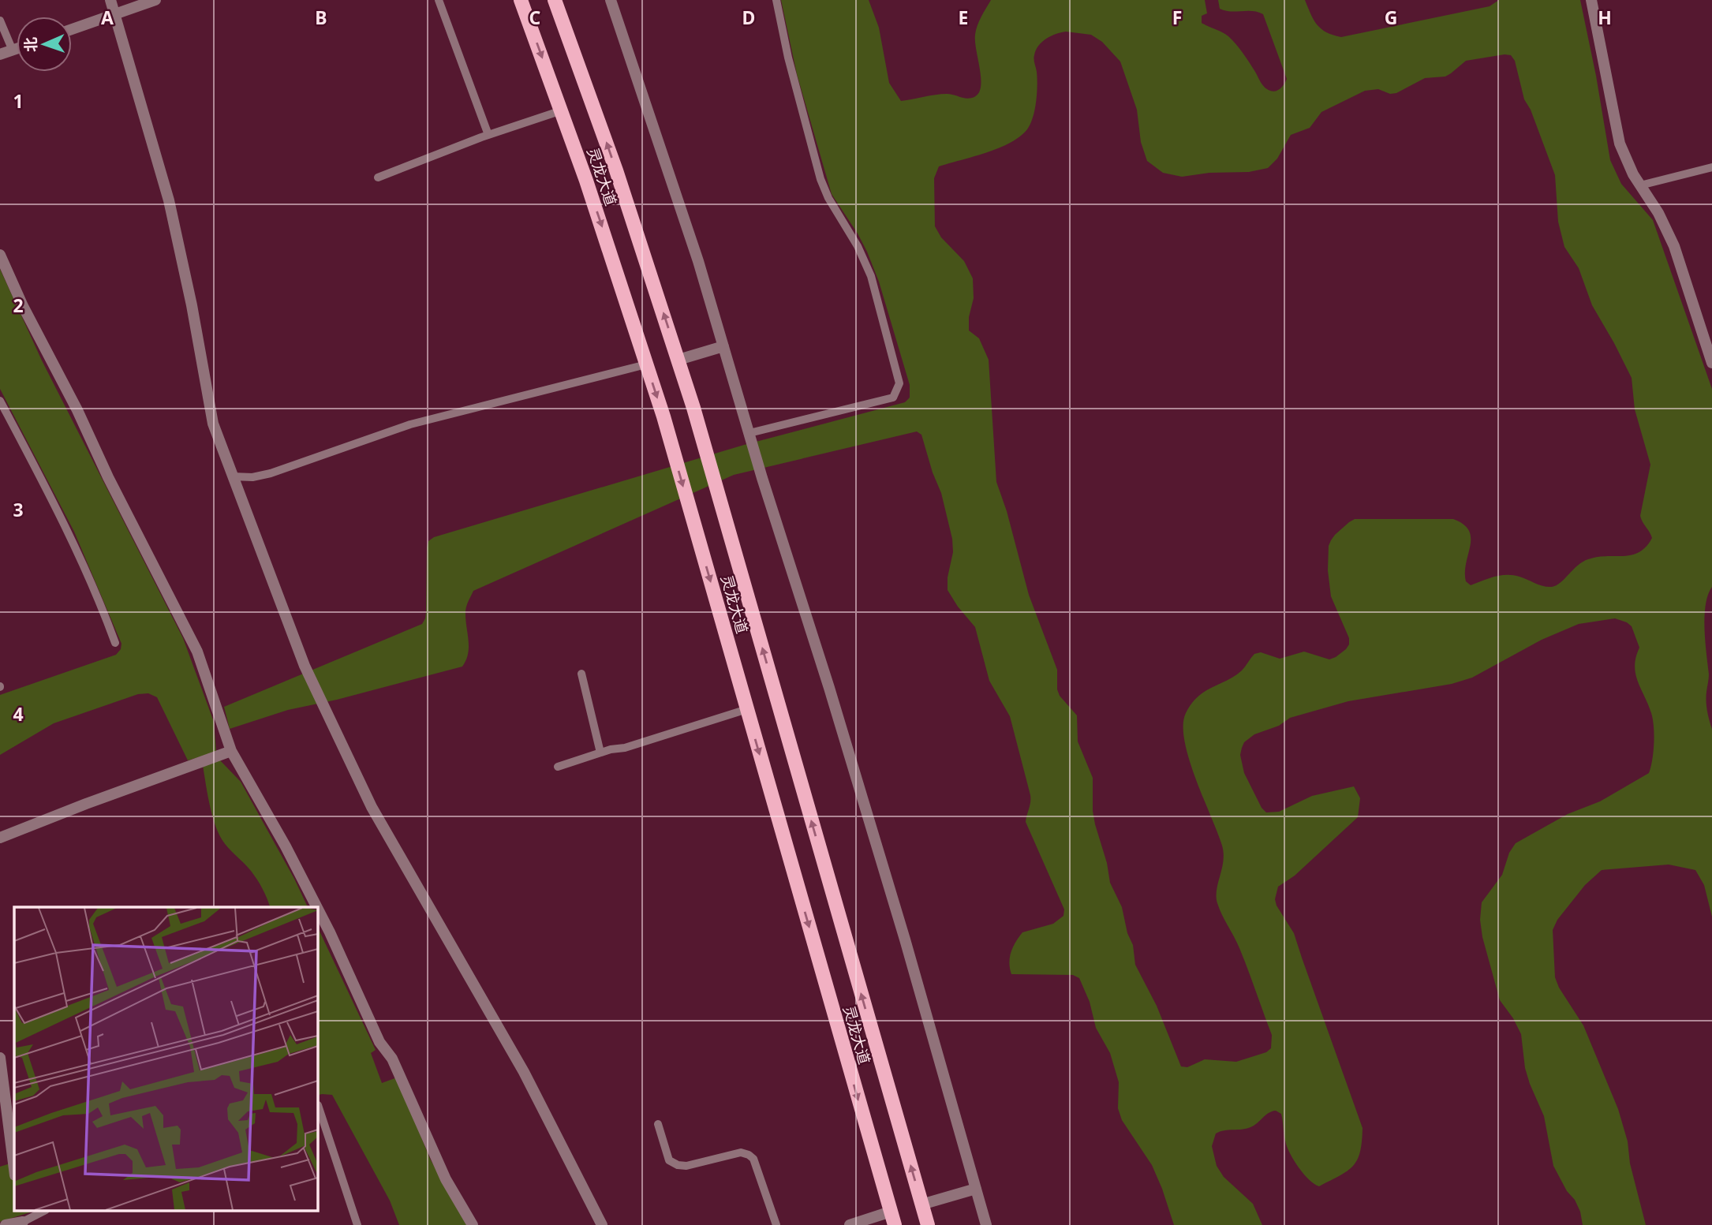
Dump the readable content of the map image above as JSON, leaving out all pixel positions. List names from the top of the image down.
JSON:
{
  "streets": {
    "main road": ["灵龙大道"]
  },
  "north": "left",
  "grid": {
    "columns": [
      "A",
      "B",
      "C",
      "D",
      "E",
      "F",
      "G",
      "H"
    ],
    "rows": [
      "1",
      "2",
      "3",
      "4"
    ]
  }
}
